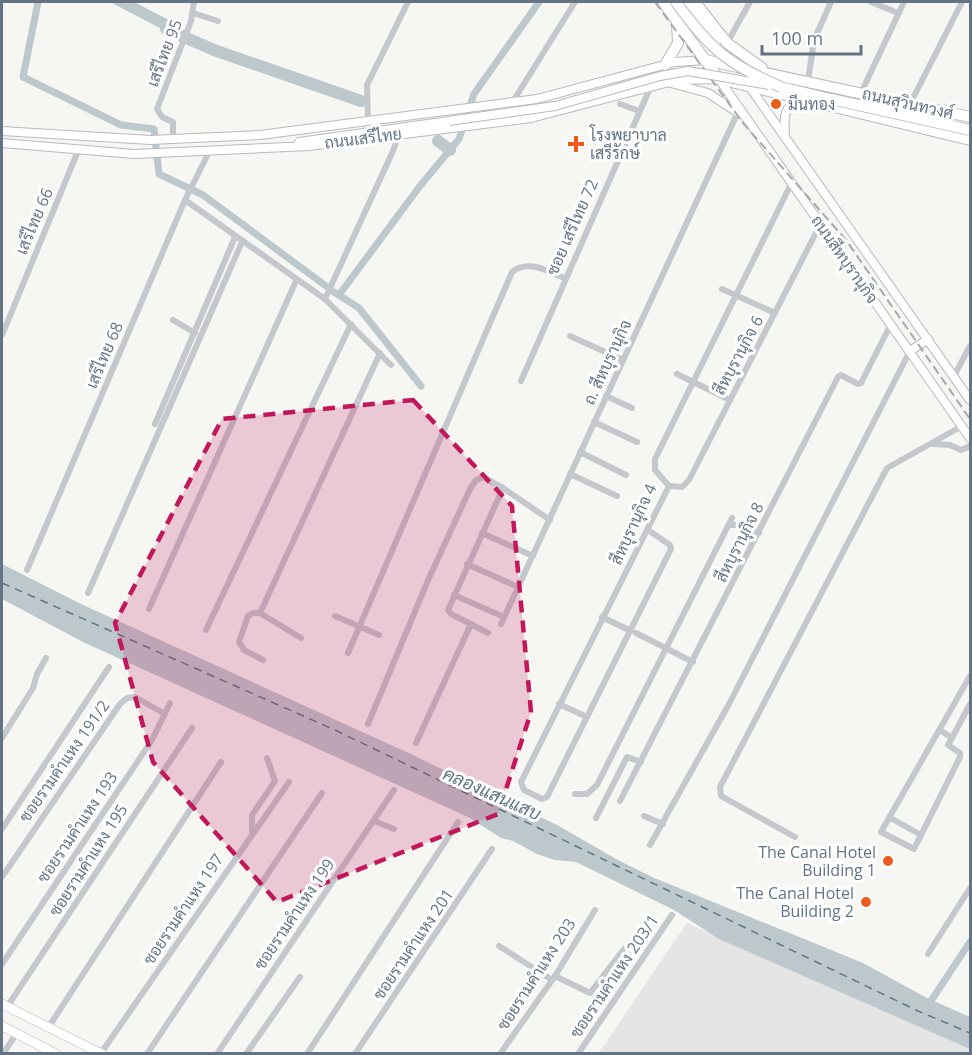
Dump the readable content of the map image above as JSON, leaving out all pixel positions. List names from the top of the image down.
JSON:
{
  "streets": {
    "highway": ["ถนนสุวินทวงศ์"],
    "main road": ["ถนนเสรีไทย", "ถนนสีหบุรานุกิจ"],
    "street": [
      "เสรีไทย 95",
      "เสรีไทย 66",
      "ซอย เสรีไทย 72",
      "เสรีไทย 68",
      "สีหบุรานุกิจ 6",
      "ถ. สีหบุรานุกิจ",
      "สีหบุรานุกิจ 4",
      "สีหบุรานุกิจ 8",
      "ซอยรามคำแหง 191/2",
      "ซอยรามคำแหง 193",
      "ซอยรามคำแหง 195",
      "ซอยรามคำแหง 197",
      "ซอยรามคำแหง 199",
      "ซอยรามคำแหง 201",
      "ซอยรามคำแหง 203",
      "ซอยรามคำแหง 203/1"
    ]
  },
  "crossings": [
    ["เสรีไทย 95", "ถนนเสรีไทย"],
    ["ถนนสุวินทวงศ์", "ถนนเสรีไทย"],
    ["ถนนสุวินทวงศ์", "ถนนสีหบุรานุกิจ"],
    ["ถนนเสรีไทย", "เสรีไทย 66"],
    ["ถนนเสรีไทย", "ซอย เสรีไทย 72"],
    ["ถนนเสรีไทย", "ถนนสีหบุรานุกิจ"],
    ["ถนนเสรีไทย", "เสรีไทย 68"],
    ["ถนนสีหบุรานุกิจ", "สีหบุรานุกิจ 6"],
    ["ถนนสีหบุรานุกิจ", "สีหบุรานุกิจ 4"],
    ["ถนนสีหบุรานุกิจ", "สีหบุรานุกิจ 8"],
    ["สีหบุรานุกิจ 6", "สีหบุรานุกิจ 4"],
    ["ซอยรามคำแหง 191/2", "ซอยรามคำแหง 193"]
  ],
  "water": ["คลองแสนแสบ"],
  "places": {
    "other": ["มีนทอง", "The Canal Hotel Building 1", "The Canal Hotel Building 2"],
    "health": ["โรงพยาบาล เสรีรักษ์"]
  },
  "scale_bar": "100 m"
}
